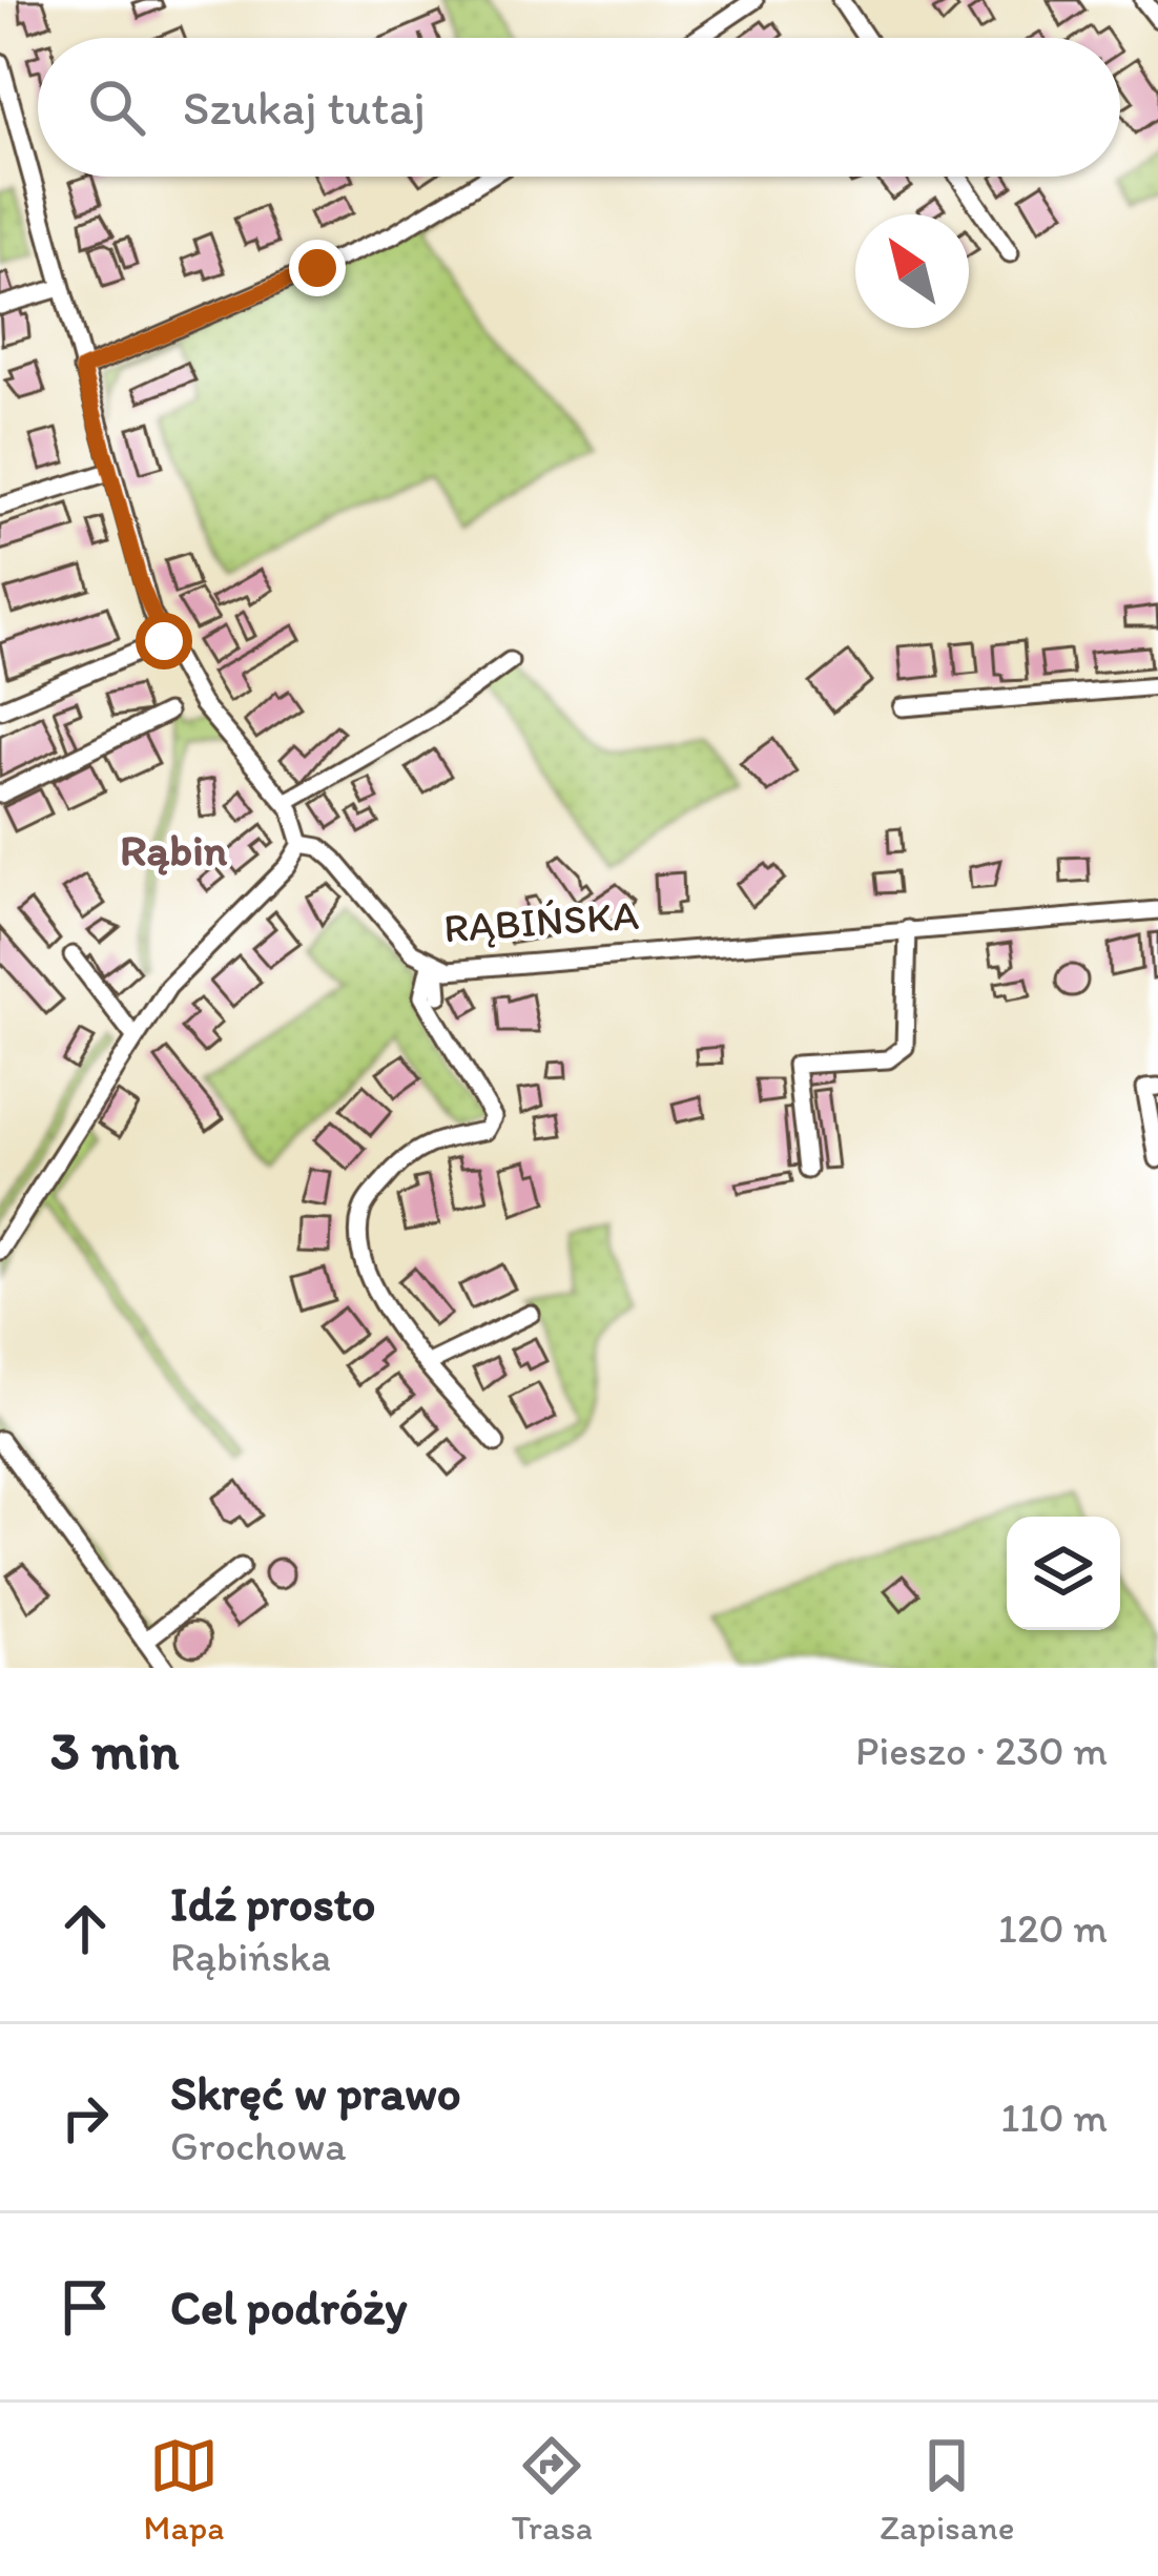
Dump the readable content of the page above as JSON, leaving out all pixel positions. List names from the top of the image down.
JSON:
{
  "streets": {
    "street": ["RĄBIŃSKA"]
  },
  "districts": ["Rąbin"],
  "north": "top left",
  "page": {
    "search": "Szukaj tutaj",
    "heading": ["3 min", "Pieszo · 230 m"],
    "list": [
      ["Idź prosto", "Rąbińska", "120 m"],
      ["Skręć w prawo", "Grochowa", "110 m"],
      "Cel podróży"
    ],
    "nav": ["Mapa", "Trasa", "Zapisane"]
  }
}
